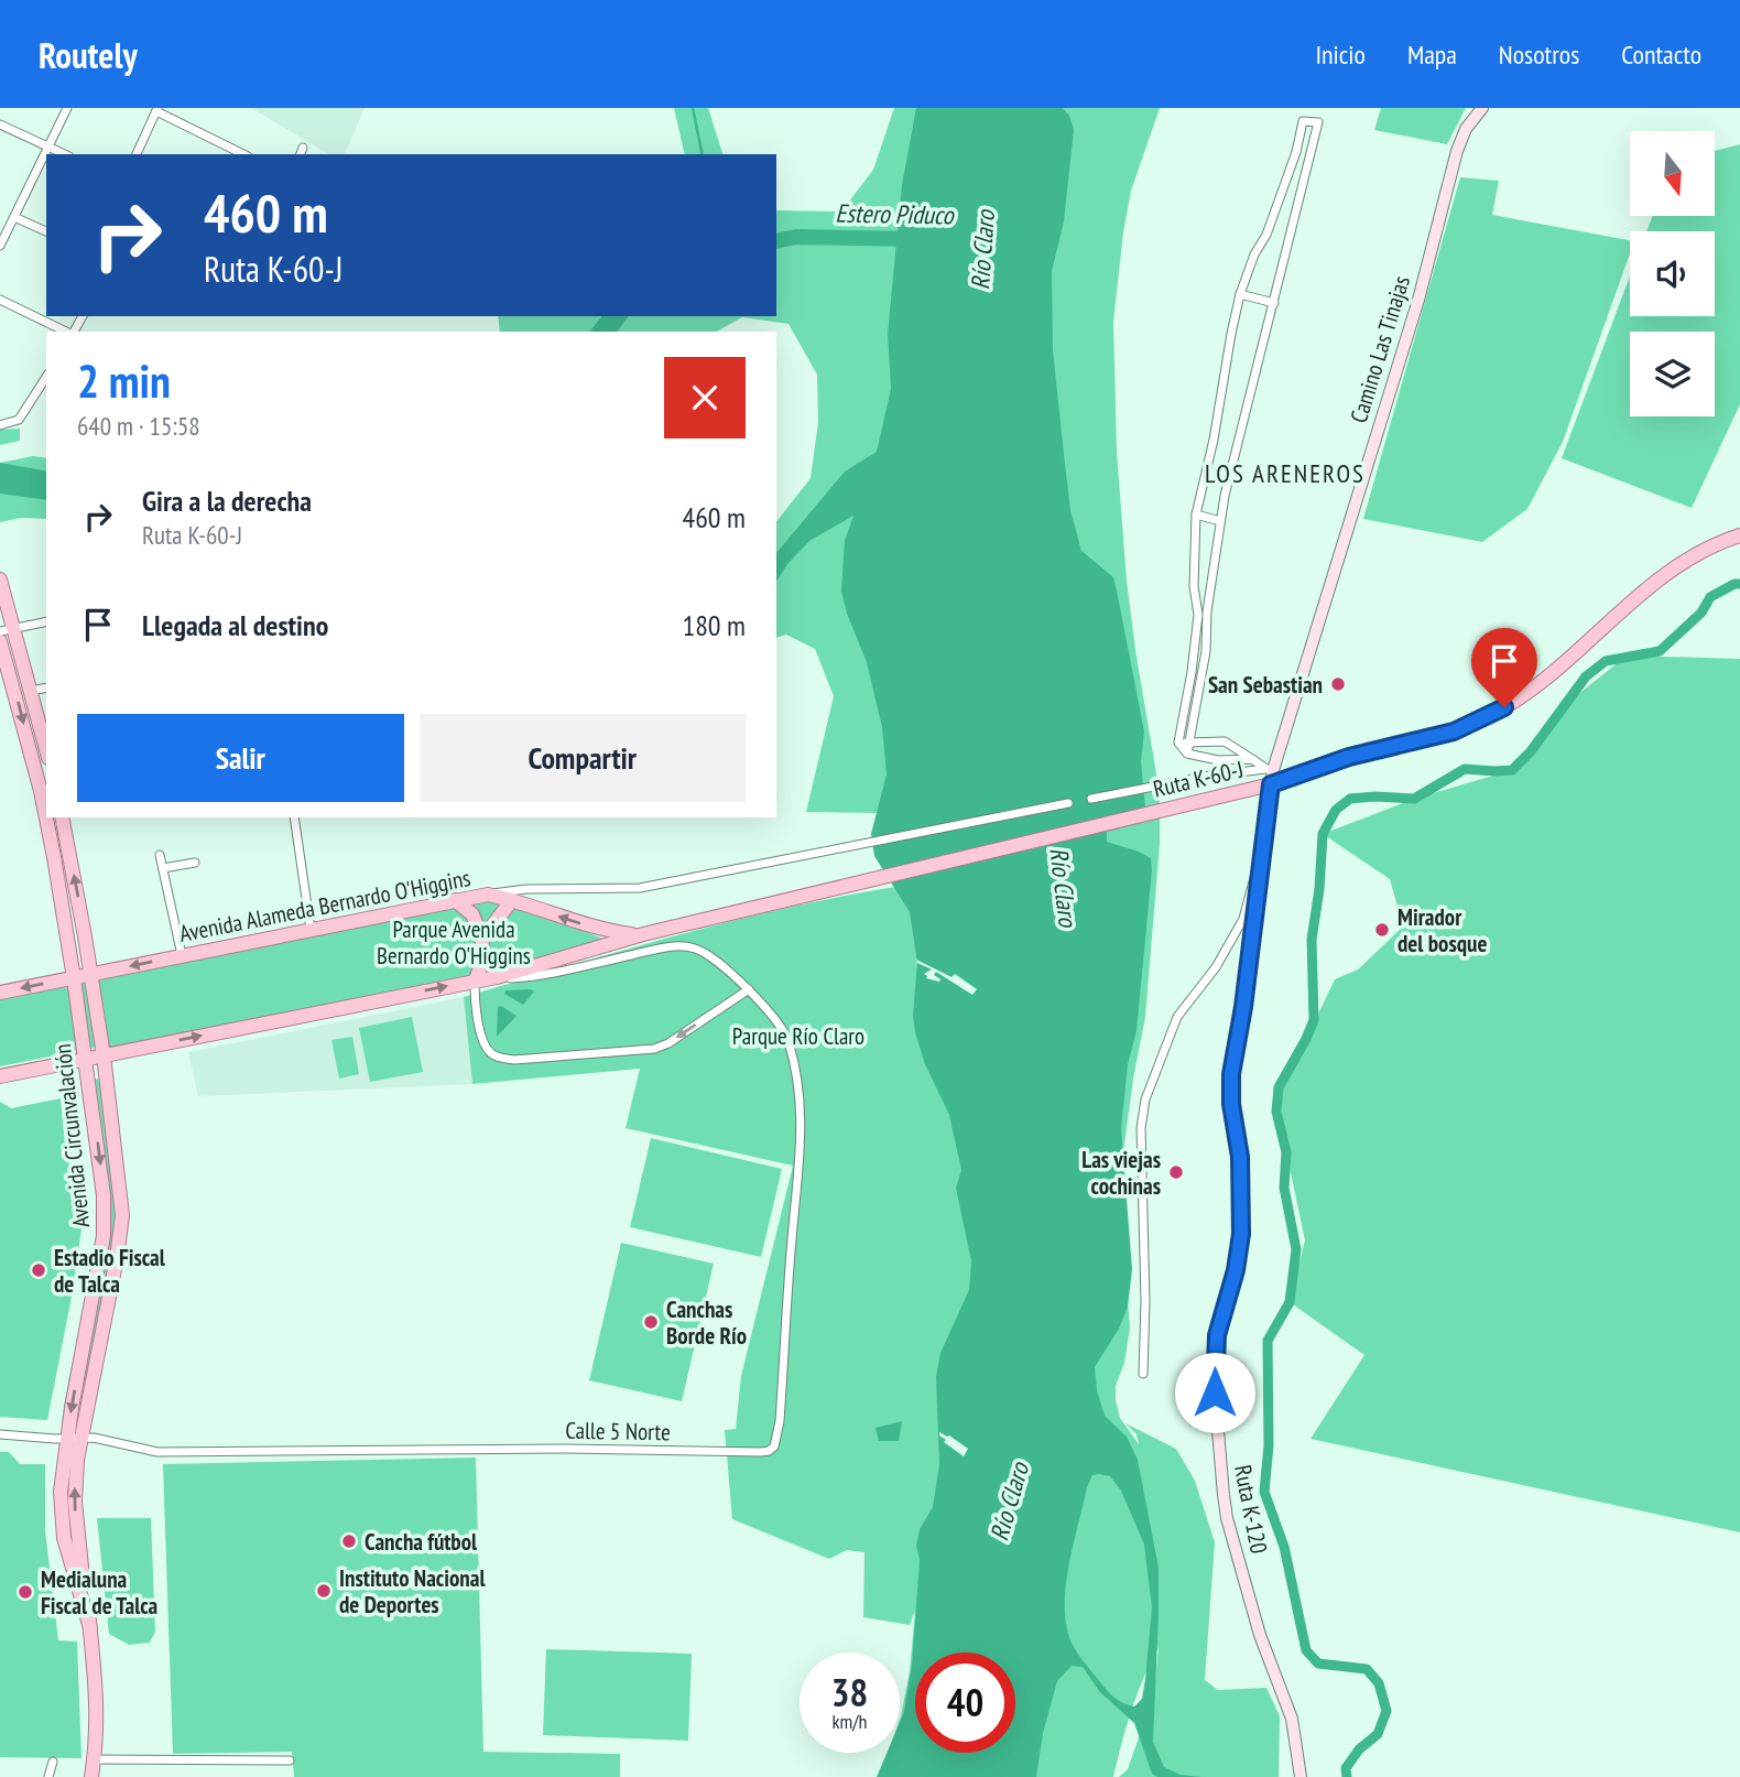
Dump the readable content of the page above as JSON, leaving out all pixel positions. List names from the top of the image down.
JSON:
{
  "streets": {
    "main road": ["Ruta K-60-J", "Avenida Alameda Bernardo O'Higgins", "Avenida Circunvalación"],
    "street": ["Camino Las Tinajas", "Calle 5 Norte", "Ruta K-120"]
  },
  "crossings": [
    ["Camino Las Tinajas", "Ruta K-60-J"],
    ["Camino Las Tinajas", "Ruta K-120"],
    ["Ruta K-60-J", "Avenida Alameda Bernardo O'Higgins"],
    ["Ruta K-60-J", "Ruta K-120"],
    ["Avenida Alameda Bernardo O'Higgins", "Avenida Circunvalación"],
    ["Avenida Circunvalación", "Calle 5 Norte"]
  ],
  "districts": ["LOS ARENEROS"],
  "water": ["Estero Piduco", "Río Claro"],
  "parks": ["Parque Avenida Bernardo O'Higgins", "Parque Río Claro"],
  "places": [
    "San Sebastian",
    "Mirador del bosque",
    "Las viejas cochinas",
    "Estadio Fiscal de Talca",
    "Canchas Borde Río",
    "Cancha fútbol",
    "Instituto Nacional de Deportes",
    "Medialuna Fiscal de Talca"
  ],
  "north": "bottom",
  "page": {
    "header": "Routely",
    "nav": [
      "Inicio",
      "Mapa",
      "Nosotros",
      "Contacto"
    ],
    "turn": ["460 m", "Ruta K-60-J"],
    "heading": ["2 min", "640 m · 15:58"],
    "list": [
      {
        "name": "Gira a la derecha",
        "note": "Ruta K-60-J",
        "value": "460 m"
      },
      {
        "name": "Llegada al destino",
        "value": "180 m"
      }
    ],
    "buttons": ["Salir", "Compartir"],
    "speed": "38 km/h",
    "limit": "40"
  }
}
